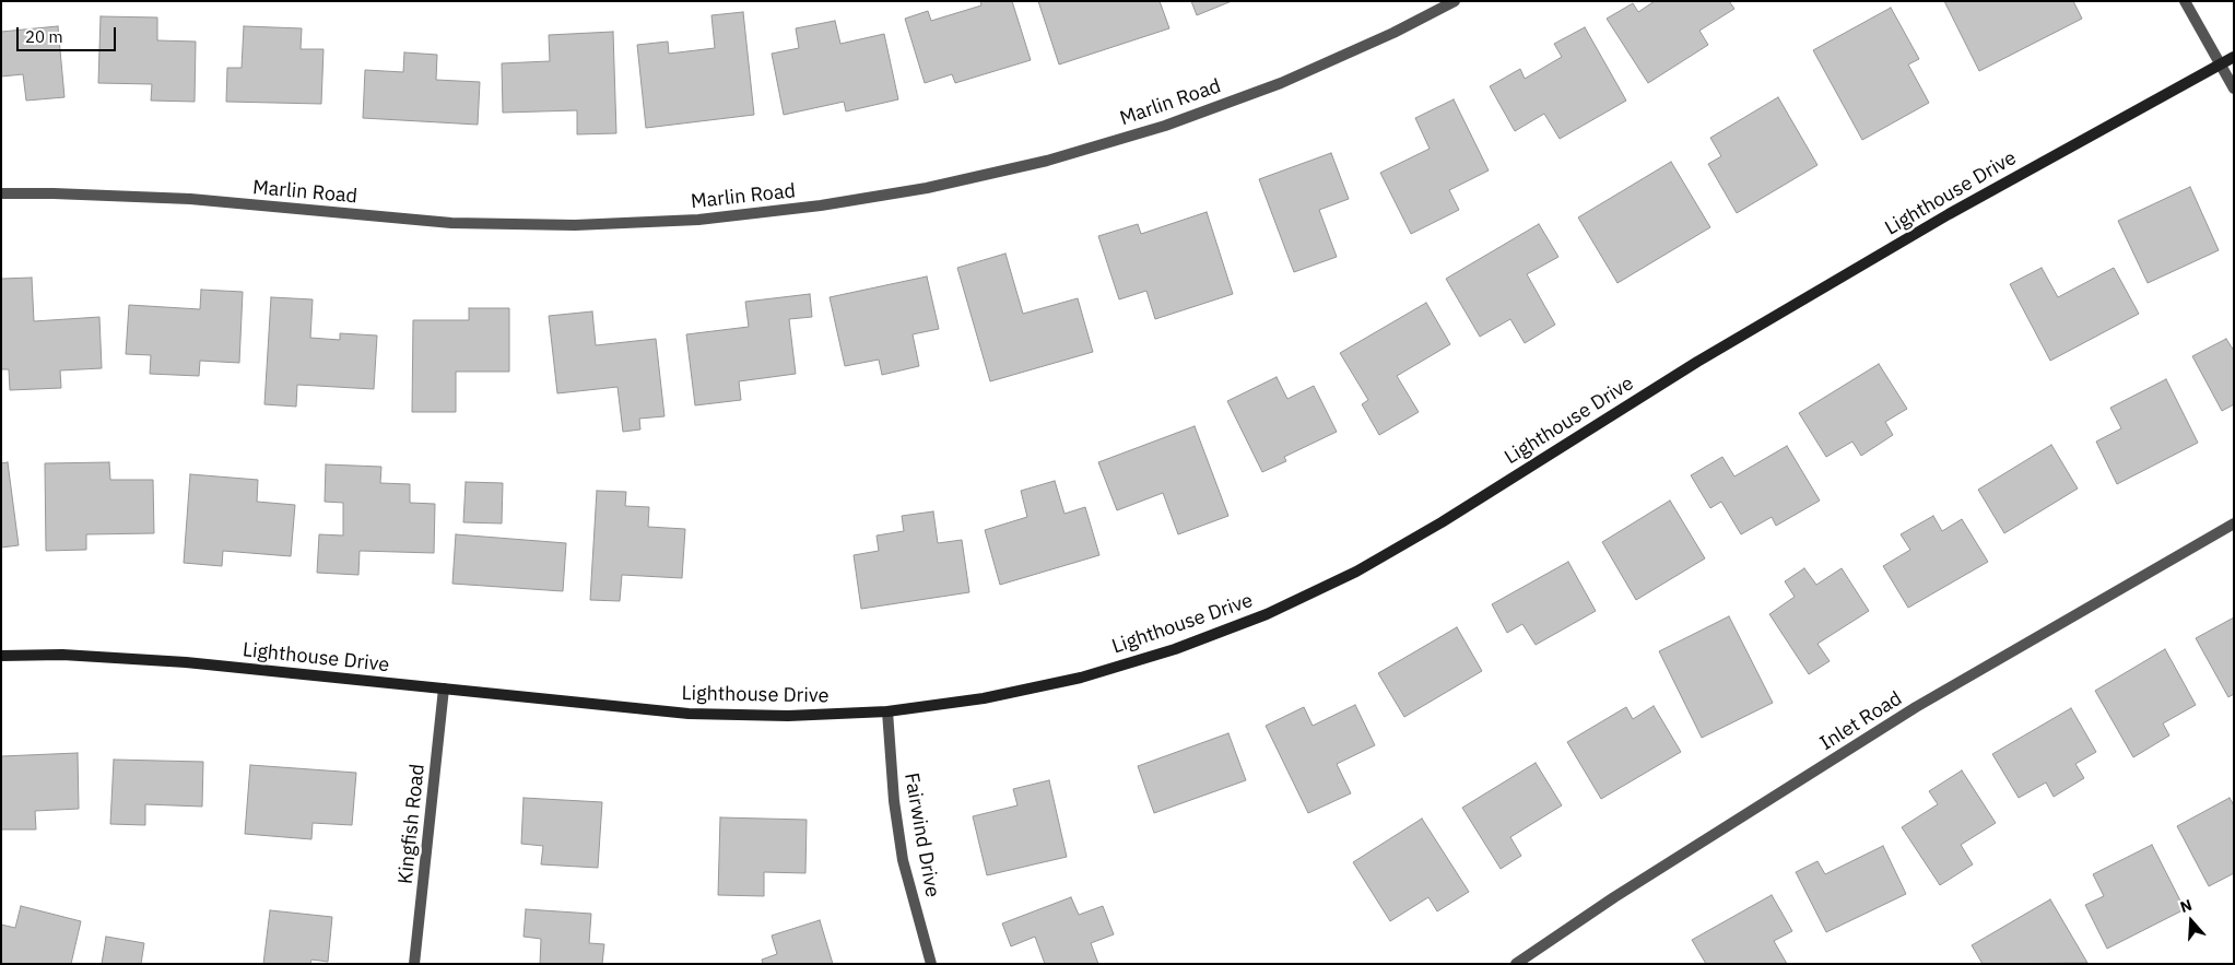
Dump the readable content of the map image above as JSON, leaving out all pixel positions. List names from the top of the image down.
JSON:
{
  "streets": {
    "street": [
      "Marlin Road",
      "Lighthouse Drive",
      "Inlet Road",
      "Kingfish Road",
      "Fairwind Drive"
    ]
  },
  "crossings": [
    ["Lighthouse Drive", "Kingfish Road"],
    ["Lighthouse Drive", "Fairwind Drive"]
  ],
  "scale_bar": "20 m",
  "north": "top"
}
